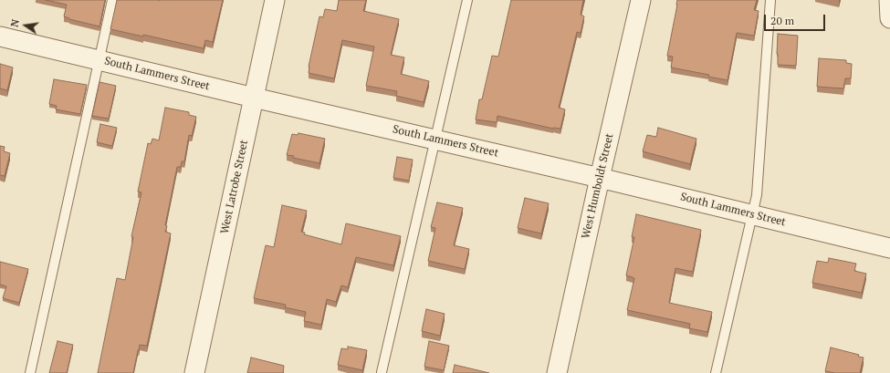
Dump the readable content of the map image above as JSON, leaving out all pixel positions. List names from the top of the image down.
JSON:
{
  "streets": {
    "street": ["South Lammers Street", "West Humboldt Street", "West Latrobe Street"]
  },
  "crossings": [
    ["South Lammers Street", "West Humboldt Street"],
    ["South Lammers Street", "West Latrobe Street"]
  ],
  "scale_bar": "20 m",
  "north": "left"
}
